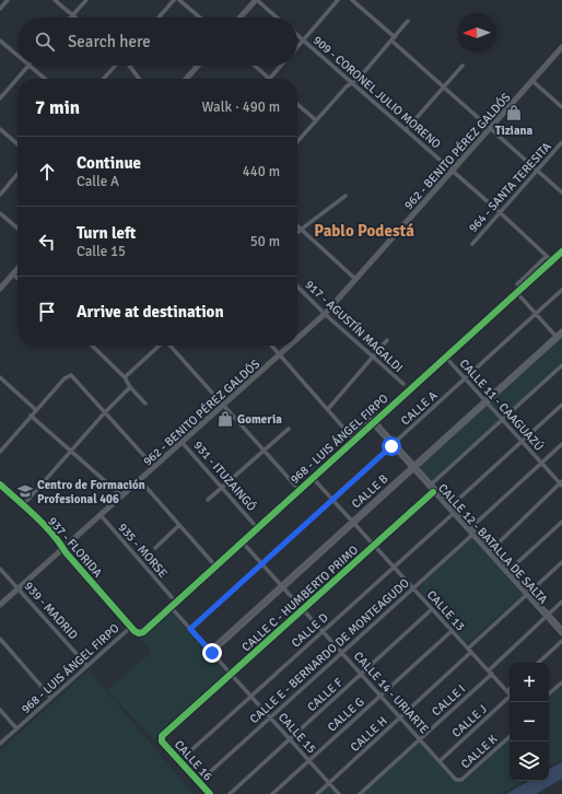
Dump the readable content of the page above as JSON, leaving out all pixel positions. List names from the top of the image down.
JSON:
{
  "streets": {
    "main road": ["962 - BENITO PÉREZ GALDÓS"],
    "street": [
      "909 - CORONEL JULIO MORENO",
      "964 - SANTA TERESITA",
      "917 - AGUSTÍN MAGALDI",
      "CALLE 11 - CAAGUAZÚ",
      "CALLE A",
      "968 - LUIS ÁNGEL FIRPO",
      "931 - ITUZAINGÓ",
      "CALLE B",
      "CALLE 12 - BATALLA DE SALTA",
      "937 - FLORIDA",
      "935 - MORSE",
      "CALLE C - HUMBERTO PRIMO",
      "939 - MADRID",
      "CALLE 13",
      "CALLE D",
      "CALLE E - BERNARDO DE MONTEAGUDO",
      "CALLE 14 - URIARTE",
      "CALLE F",
      "CALLE I",
      "CALLE G",
      "CALLE J",
      "CALLE 15",
      "CALLE H",
      "CALLE K",
      "CALLE 16"
    ]
  },
  "crossings": [
    ["909 - CORONEL JULIO MORENO", "962 - BENITO PÉREZ GALDÓS"],
    ["909 - CORONEL JULIO MORENO", "964 - SANTA TERESITA"],
    ["962 - BENITO PÉREZ GALDÓS", "917 - AGUSTÍN MAGALDI"],
    ["962 - BENITO PÉREZ GALDÓS", "931 - ITUZAINGÓ"],
    ["962 - BENITO PÉREZ GALDÓS", "937 - FLORIDA"],
    ["962 - BENITO PÉREZ GALDÓS", "935 - MORSE"],
    ["962 - BENITO PÉREZ GALDÓS", "939 - MADRID"],
    ["CALLE 11 - CAAGUAZÚ", "CALLE A"],
    ["CALLE 11 - CAAGUAZÚ", "968 - LUIS ÁNGEL FIRPO"],
    ["CALLE 11 - CAAGUAZÚ", "CALLE B"],
    ["CALLE A", "CALLE 12 - BATALLA DE SALTA"],
    ["CALLE A", "CALLE 13"],
    ["CALLE A", "CALLE 14 - URIARTE"],
    ["CALLE A", "CALLE 15"],
    ["968 - LUIS ÁNGEL FIRPO", "CALLE 12 - BATALLA DE SALTA"],
    ["968 - LUIS ÁNGEL FIRPO", "937 - FLORIDA"],
    ["968 - LUIS ÁNGEL FIRPO", "939 - MADRID"],
    ["968 - LUIS ÁNGEL FIRPO", "CALLE 13"],
    ["968 - LUIS ÁNGEL FIRPO", "CALLE 14 - URIARTE"],
    ["968 - LUIS ÁNGEL FIRPO", "CALLE 15"],
    ["CALLE B", "CALLE 12 - BATALLA DE SALTA"],
    ["CALLE B", "CALLE 13"],
    ["CALLE B", "CALLE 14 - URIARTE"],
    ["CALLE B", "CALLE 15"],
    ["CALLE 12 - BATALLA DE SALTA", "CALLE C - HUMBERTO PRIMO"],
    ["CALLE 12 - BATALLA DE SALTA", "CALLE D"],
    ["CALLE 12 - BATALLA DE SALTA", "CALLE E - BERNARDO DE MONTEAGUDO"],
    ["CALLE C - HUMBERTO PRIMO", "CALLE 13"],
    ["CALLE C - HUMBERTO PRIMO", "CALLE 14 - URIARTE"],
    ["CALLE C - HUMBERTO PRIMO", "CALLE 15"],
    ["CALLE C - HUMBERTO PRIMO", "CALLE 16"],
    ["CALLE 13", "CALLE D"],
    ["CALLE 13", "CALLE E - BERNARDO DE MONTEAGUDO"],
    ["CALLE 13", "CALLE F"],
    ["CALLE 13", "CALLE I"],
    ["CALLE 13", "CALLE G"],
    ["CALLE 13", "CALLE H"],
    ["CALLE D", "CALLE 14 - URIARTE"],
    ["CALLE D", "CALLE 15"],
    ["CALLE D", "CALLE 16"],
    ["CALLE E - BERNARDO DE MONTEAGUDO", "CALLE 14 - URIARTE"],
    ["CALLE E - BERNARDO DE MONTEAGUDO", "CALLE 15"],
    ["CALLE E - BERNARDO DE MONTEAGUDO", "CALLE 16"],
    ["CALLE 14 - URIARTE", "CALLE F"],
    ["CALLE 14 - URIARTE", "CALLE I"],
    ["CALLE 14 - URIARTE", "CALLE G"],
    ["CALLE 14 - URIARTE", "CALLE J"],
    ["CALLE 14 - URIARTE", "CALLE H"],
    ["CALLE 14 - URIARTE", "CALLE K"],
    ["CALLE F", "CALLE 15"],
    ["CALLE G", "CALLE 15"],
    ["CALLE 15", "CALLE H"]
  ],
  "districts": ["Pablo Podestá"],
  "places": {
    "shop": ["Tiziana", "Gomeria"],
    "school or university": ["Centro de Formación Profesional 406"]
  },
  "north": "left",
  "page": {
    "search": "Search here",
    "heading": ["7 min", "Walk · 490 m"],
    "list": [
      ["Continue", "Calle A", "440 m"],
      ["Turn left", "Calle 15", "50 m"],
      "Arrive at destination"
    ],
    "map_buttons": ["+", "−"]
  }
}
